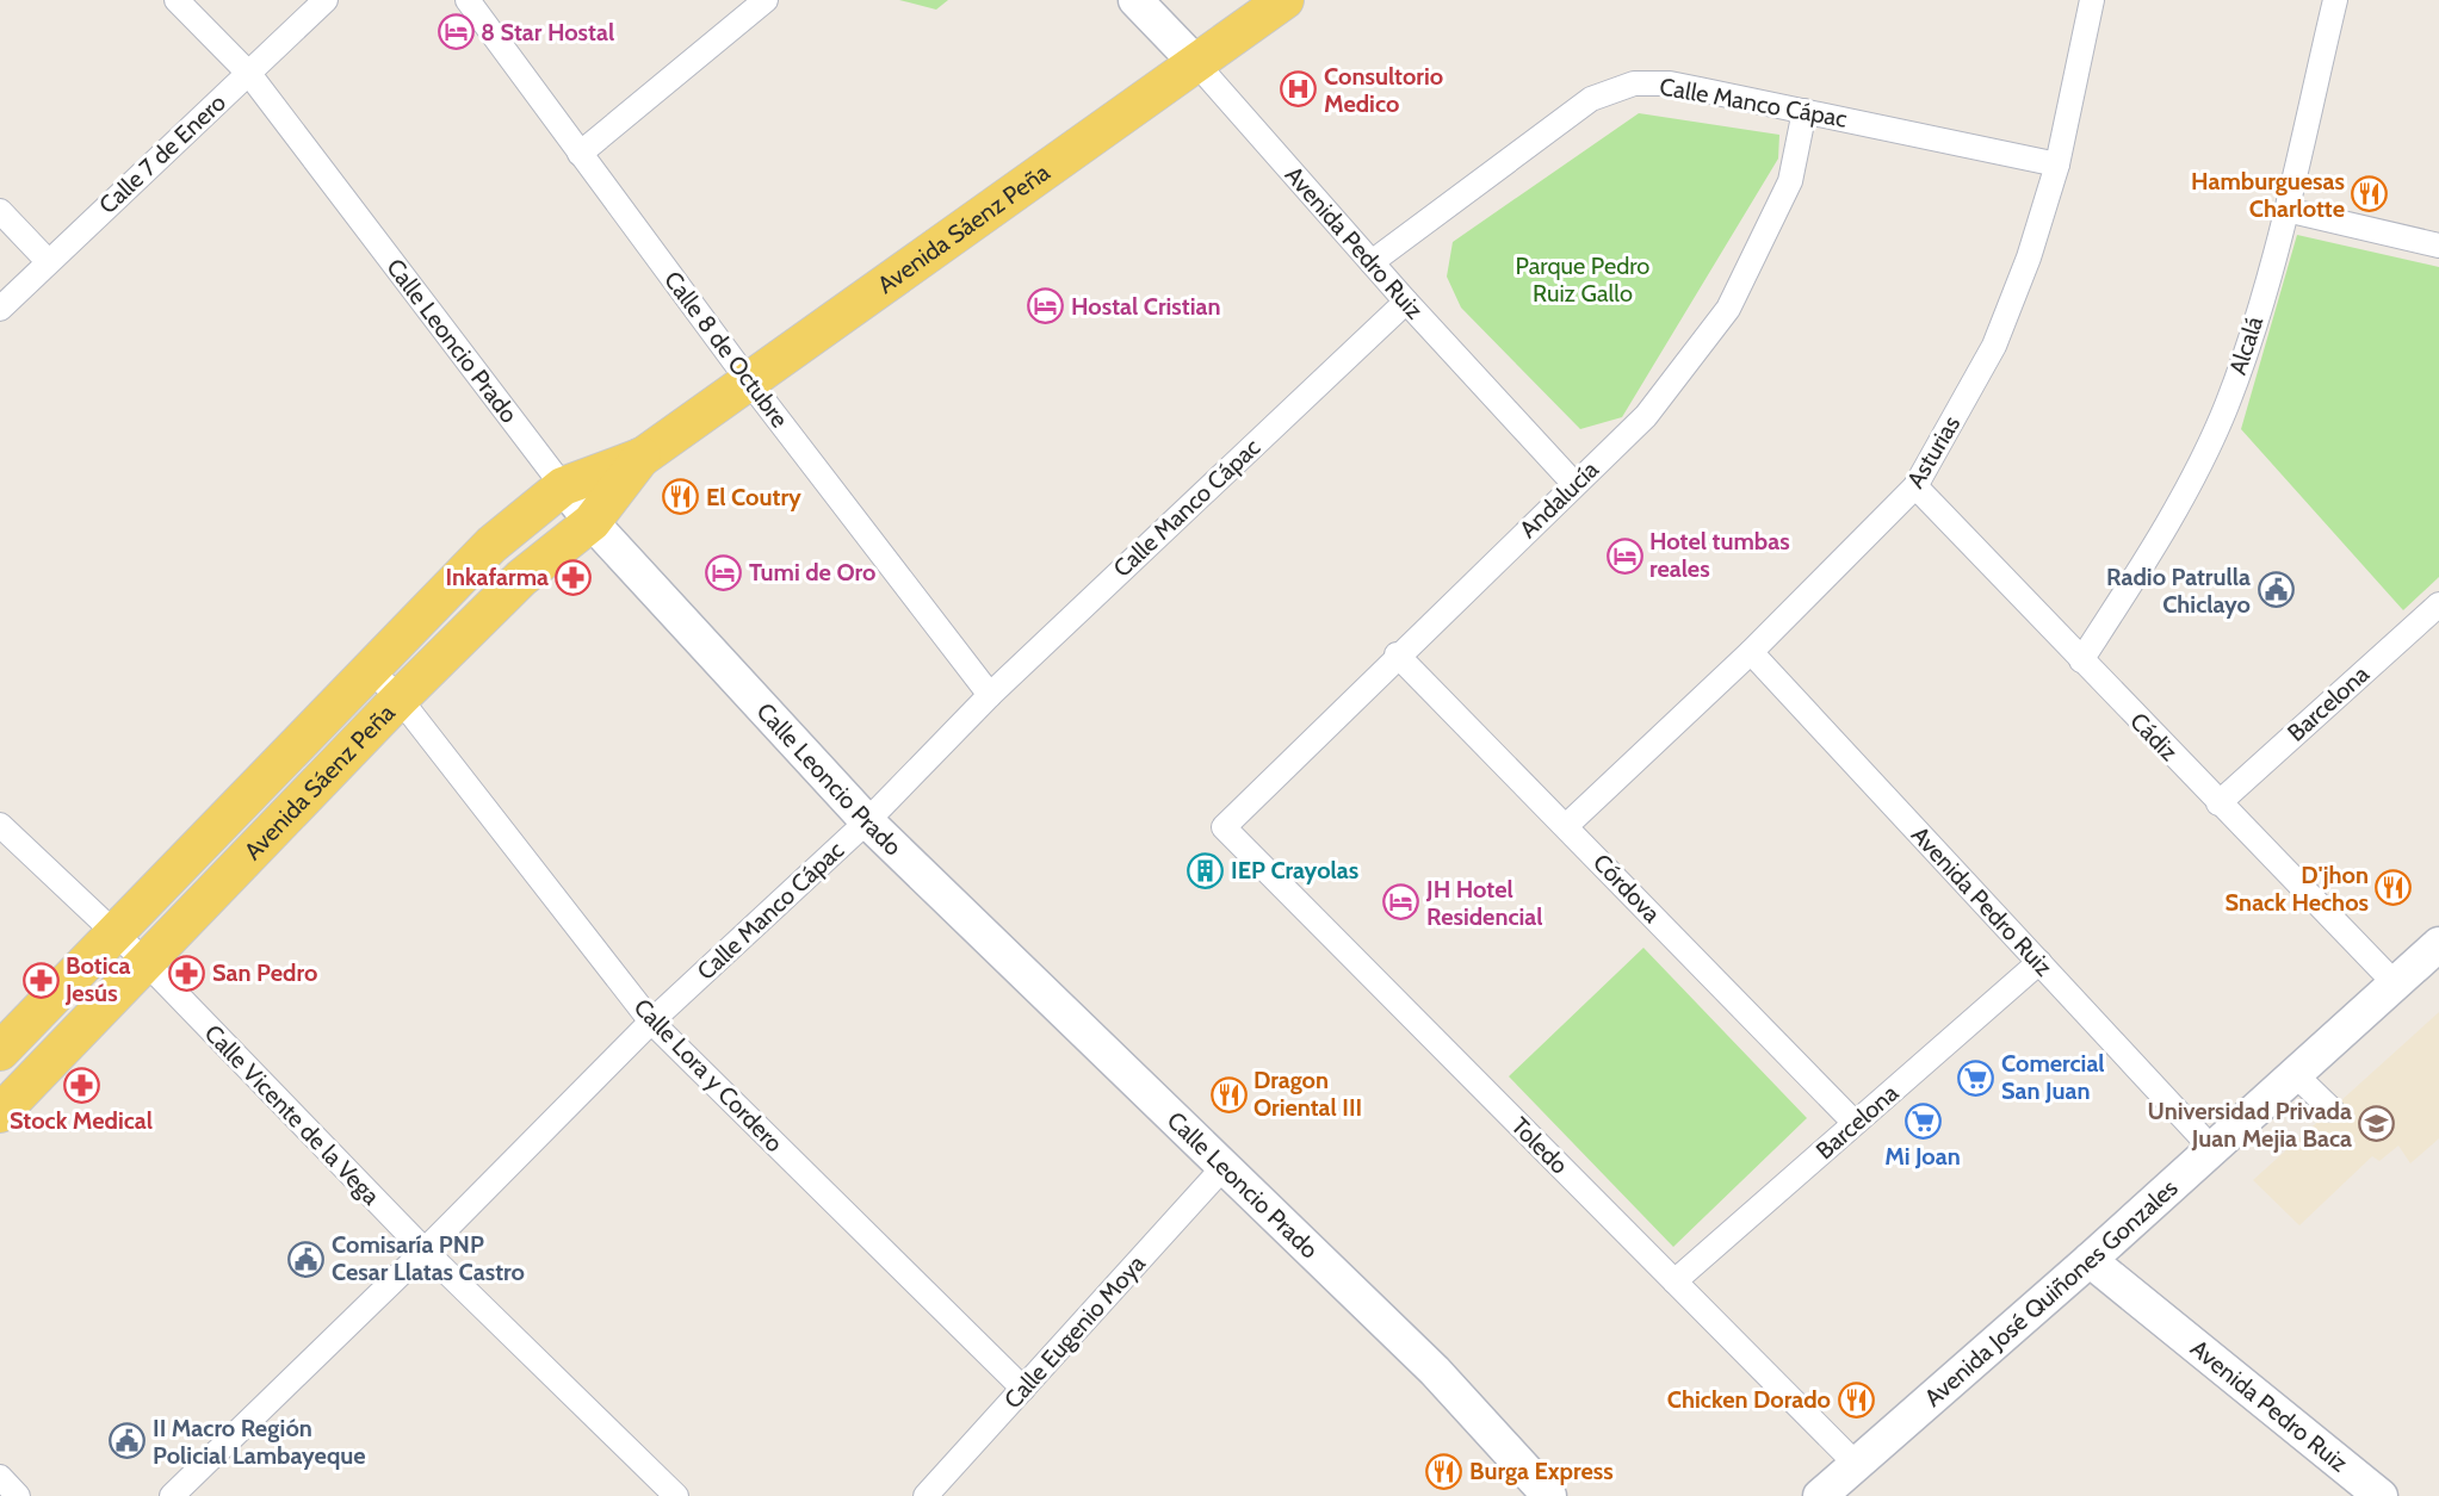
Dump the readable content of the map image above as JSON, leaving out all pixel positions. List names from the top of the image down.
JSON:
{
  "streets": {
    "main road": ["Avenida Sáenz Peña"],
    "street": [
      "Calle Manco Cápac",
      "Calle 7 de Enero",
      "Avenida Pedro Ruiz",
      "Calle Leoncio Prado",
      "Alcalá",
      "Calle 8 de Octubre",
      "Asturias",
      "Andalucía",
      "Barcelona",
      "Cádiz",
      "Córdova",
      "Calle Lora y Cordero",
      "Calle Vicente de la Vega",
      "Toledo",
      "Avenida José Quiñones Gonzales",
      "Calle Eugenio Moya"
    ]
  },
  "crossings": [
    ["Calle Manco Cápac", "Avenida Pedro Ruiz"],
    ["Calle Manco Cápac", "Calle Leoncio Prado"],
    ["Calle Manco Cápac", "Calle 8 de Octubre"],
    ["Calle Manco Cápac", "Asturias"],
    ["Calle Manco Cápac", "Andalucía"],
    ["Calle Manco Cápac", "Calle Lora y Cordero"],
    ["Calle Manco Cápac", "Calle Vicente de la Vega"],
    ["Calle 7 de Enero", "Calle Leoncio Prado"],
    ["Avenida Sáenz Peña", "Avenida Pedro Ruiz"],
    ["Avenida Sáenz Peña", "Calle Leoncio Prado"],
    ["Avenida Sáenz Peña", "Calle 8 de Octubre"],
    ["Avenida Sáenz Peña", "Calle Lora y Cordero"],
    ["Avenida Sáenz Peña", "Calle Vicente de la Vega"],
    ["Avenida Pedro Ruiz", "Asturias"],
    ["Avenida Pedro Ruiz", "Andalucía"],
    ["Avenida Pedro Ruiz", "Barcelona"],
    ["Avenida Pedro Ruiz", "Avenida José Quiñones Gonzales"],
    ["Calle Leoncio Prado", "Calle Eugenio Moya"],
    ["Alcalá", "Cádiz"],
    ["Asturias", "Cádiz"],
    ["Asturias", "Córdova"],
    ["Andalucía", "Córdova"],
    ["Andalucía", "Toledo"],
    ["Barcelona", "Cádiz"],
    ["Barcelona", "Córdova"],
    ["Barcelona", "Toledo"],
    ["Cádiz", "Avenida José Quiñones Gonzales"],
    ["Calle Lora y Cordero", "Calle Eugenio Moya"],
    ["Toledo", "Avenida José Quiñones Gonzales"]
  ],
  "parks": ["Parque Pedro Ruiz Gallo"],
  "places": {
    "hotel": [
      "8 Star Hostal",
      "Hostal Cristian",
      "Hotel tumbas reales",
      "Tumi de Oro",
      "JH Hotel Residencial"
    ],
    "hospital": ["Consultorio Medico"],
    "restaurant": [
      "Hamburguesas Charlotte",
      "El Coutry",
      "D'jhon Snack Hechos",
      "Dragon Oriental III",
      "Chicken Dorado",
      "Burga Express"
    ],
    "pharmacy": [
      "Inkafarma",
      "San Pedro",
      "Botica Jesús",
      "Stock Medical"
    ],
    "public building": ["Radio Patrulla Chiclayo", "Comisaría PNP Cesar Llatas Castro", "II Macro Región Policial Lambayeque"],
    "building": ["IEP Crayolas"],
    "supermarket": ["Comercial San Juan", "Mi Joan"],
    "school or university": ["Universidad Privada Juan Mejia Baca"]
  }
}
